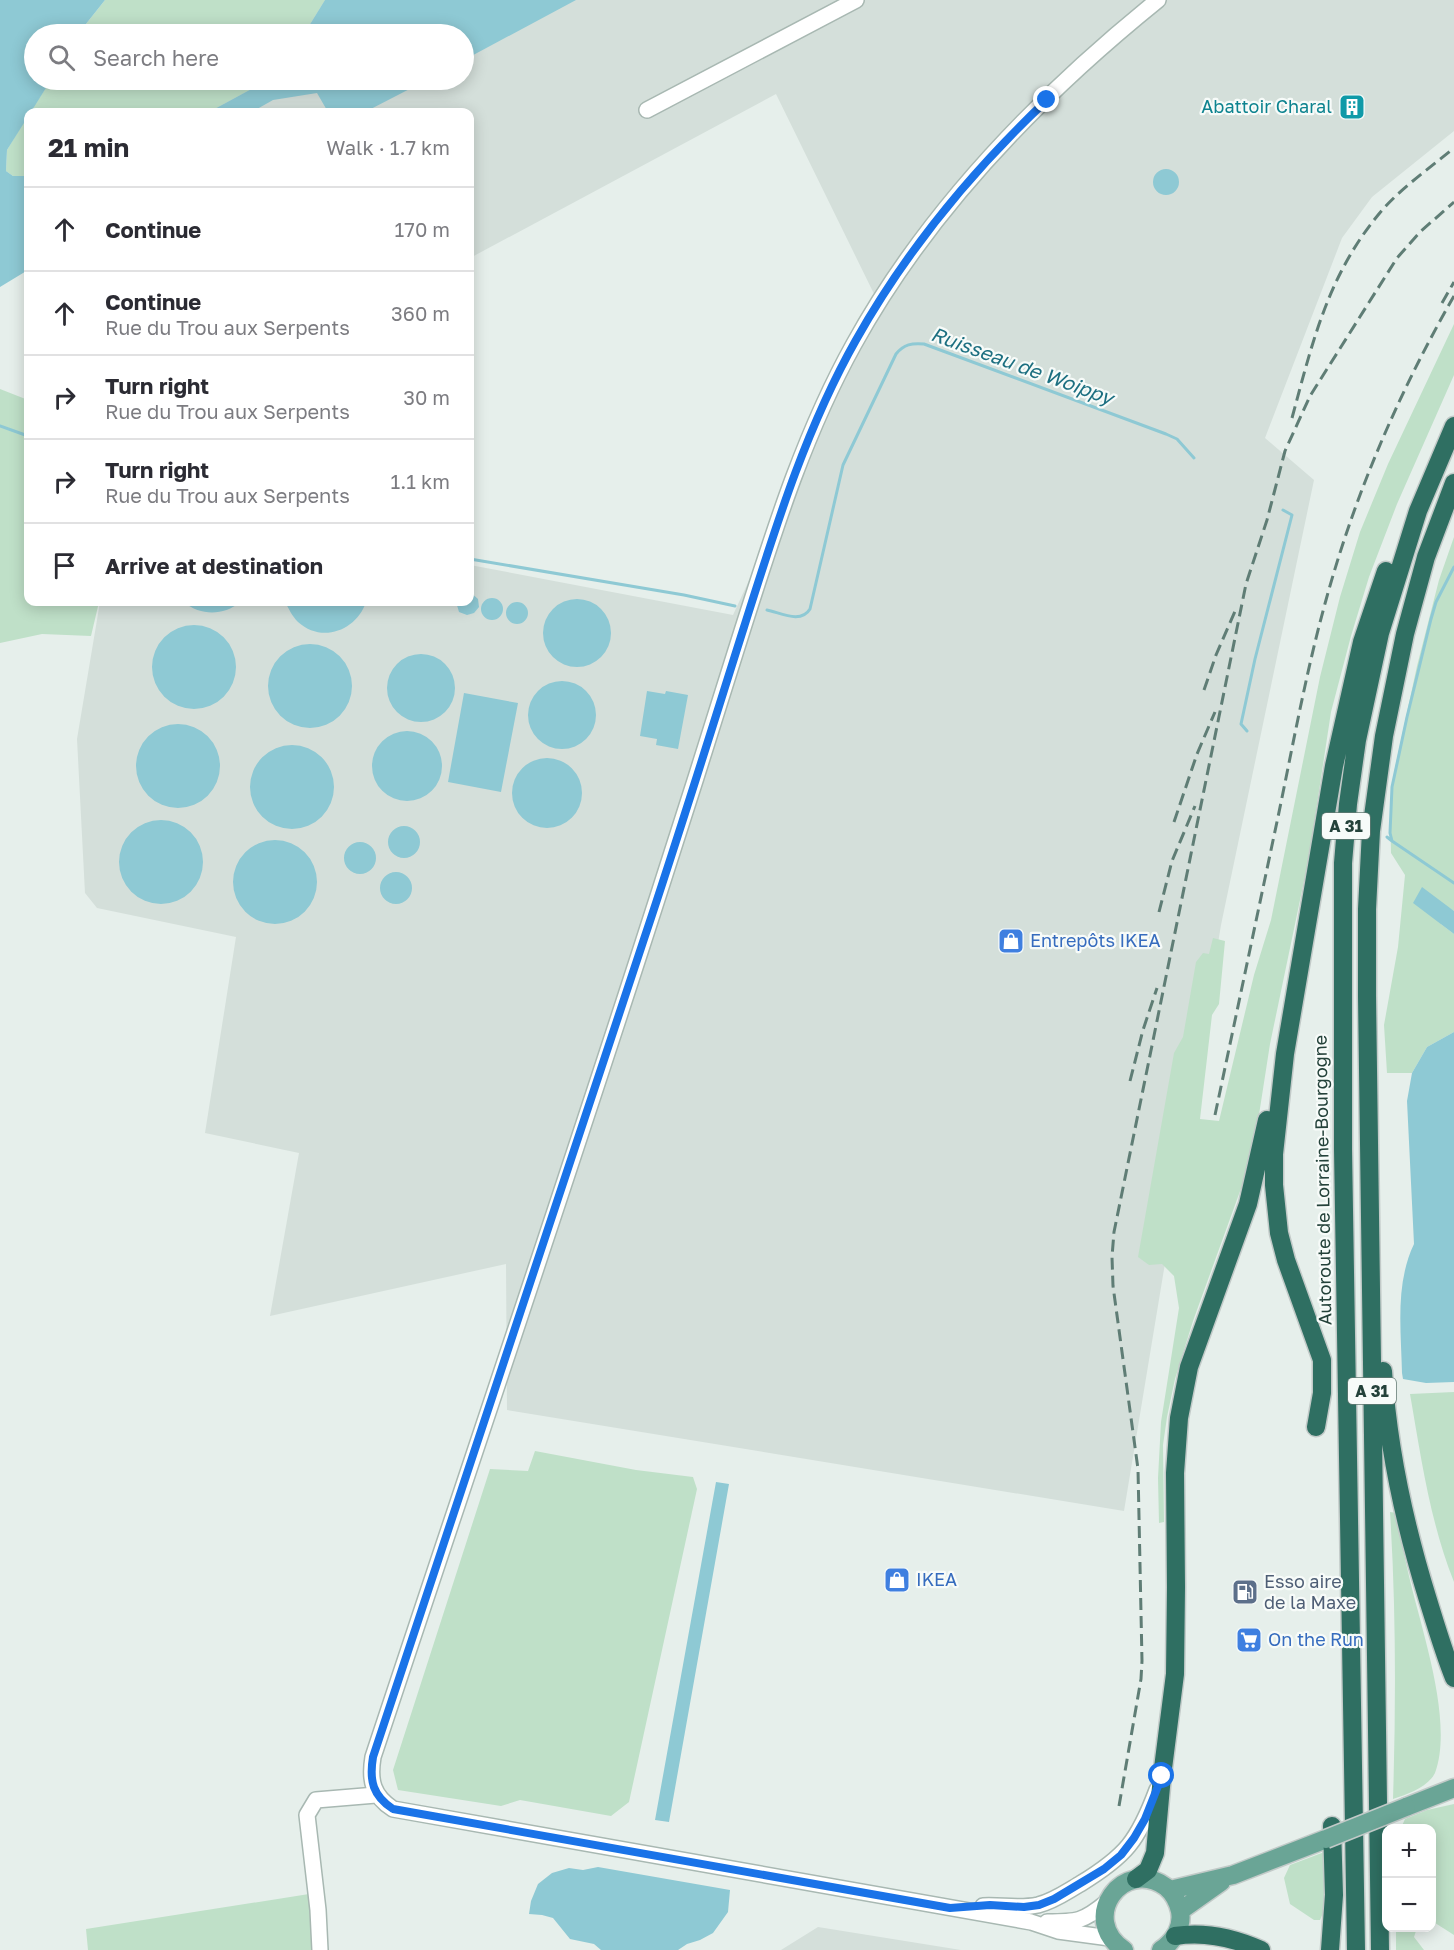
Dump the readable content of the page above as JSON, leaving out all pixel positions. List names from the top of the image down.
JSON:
{
  "streets": {
    "highway": ["A 31", "Autoroute de Lorraine-Bourgogne"]
  },
  "water": ["Ruisseau de Woippy"],
  "places": {
    "building": ["Abattoir Charal"],
    "shop": ["Entrepôts IKEA", "IKEA"],
    "fuel station": ["Esso aire de la Maxe"],
    "supermarket": ["On the Run"]
  },
  "page": {
    "search": "Search here",
    "heading": ["21 min", "Walk · 1.7 km"],
    "list": [
      ["Continue", "170 m"],
      ["Continue", "Rue du Trou aux Serpents", "360 m"],
      ["Turn right", "Rue du Trou aux Serpents", "30 m"],
      ["Turn right", "Rue du Trou aux Serpents", "1.1 km"],
      "Arrive at destination"
    ],
    "map_buttons": ["+", "−"]
  }
}
